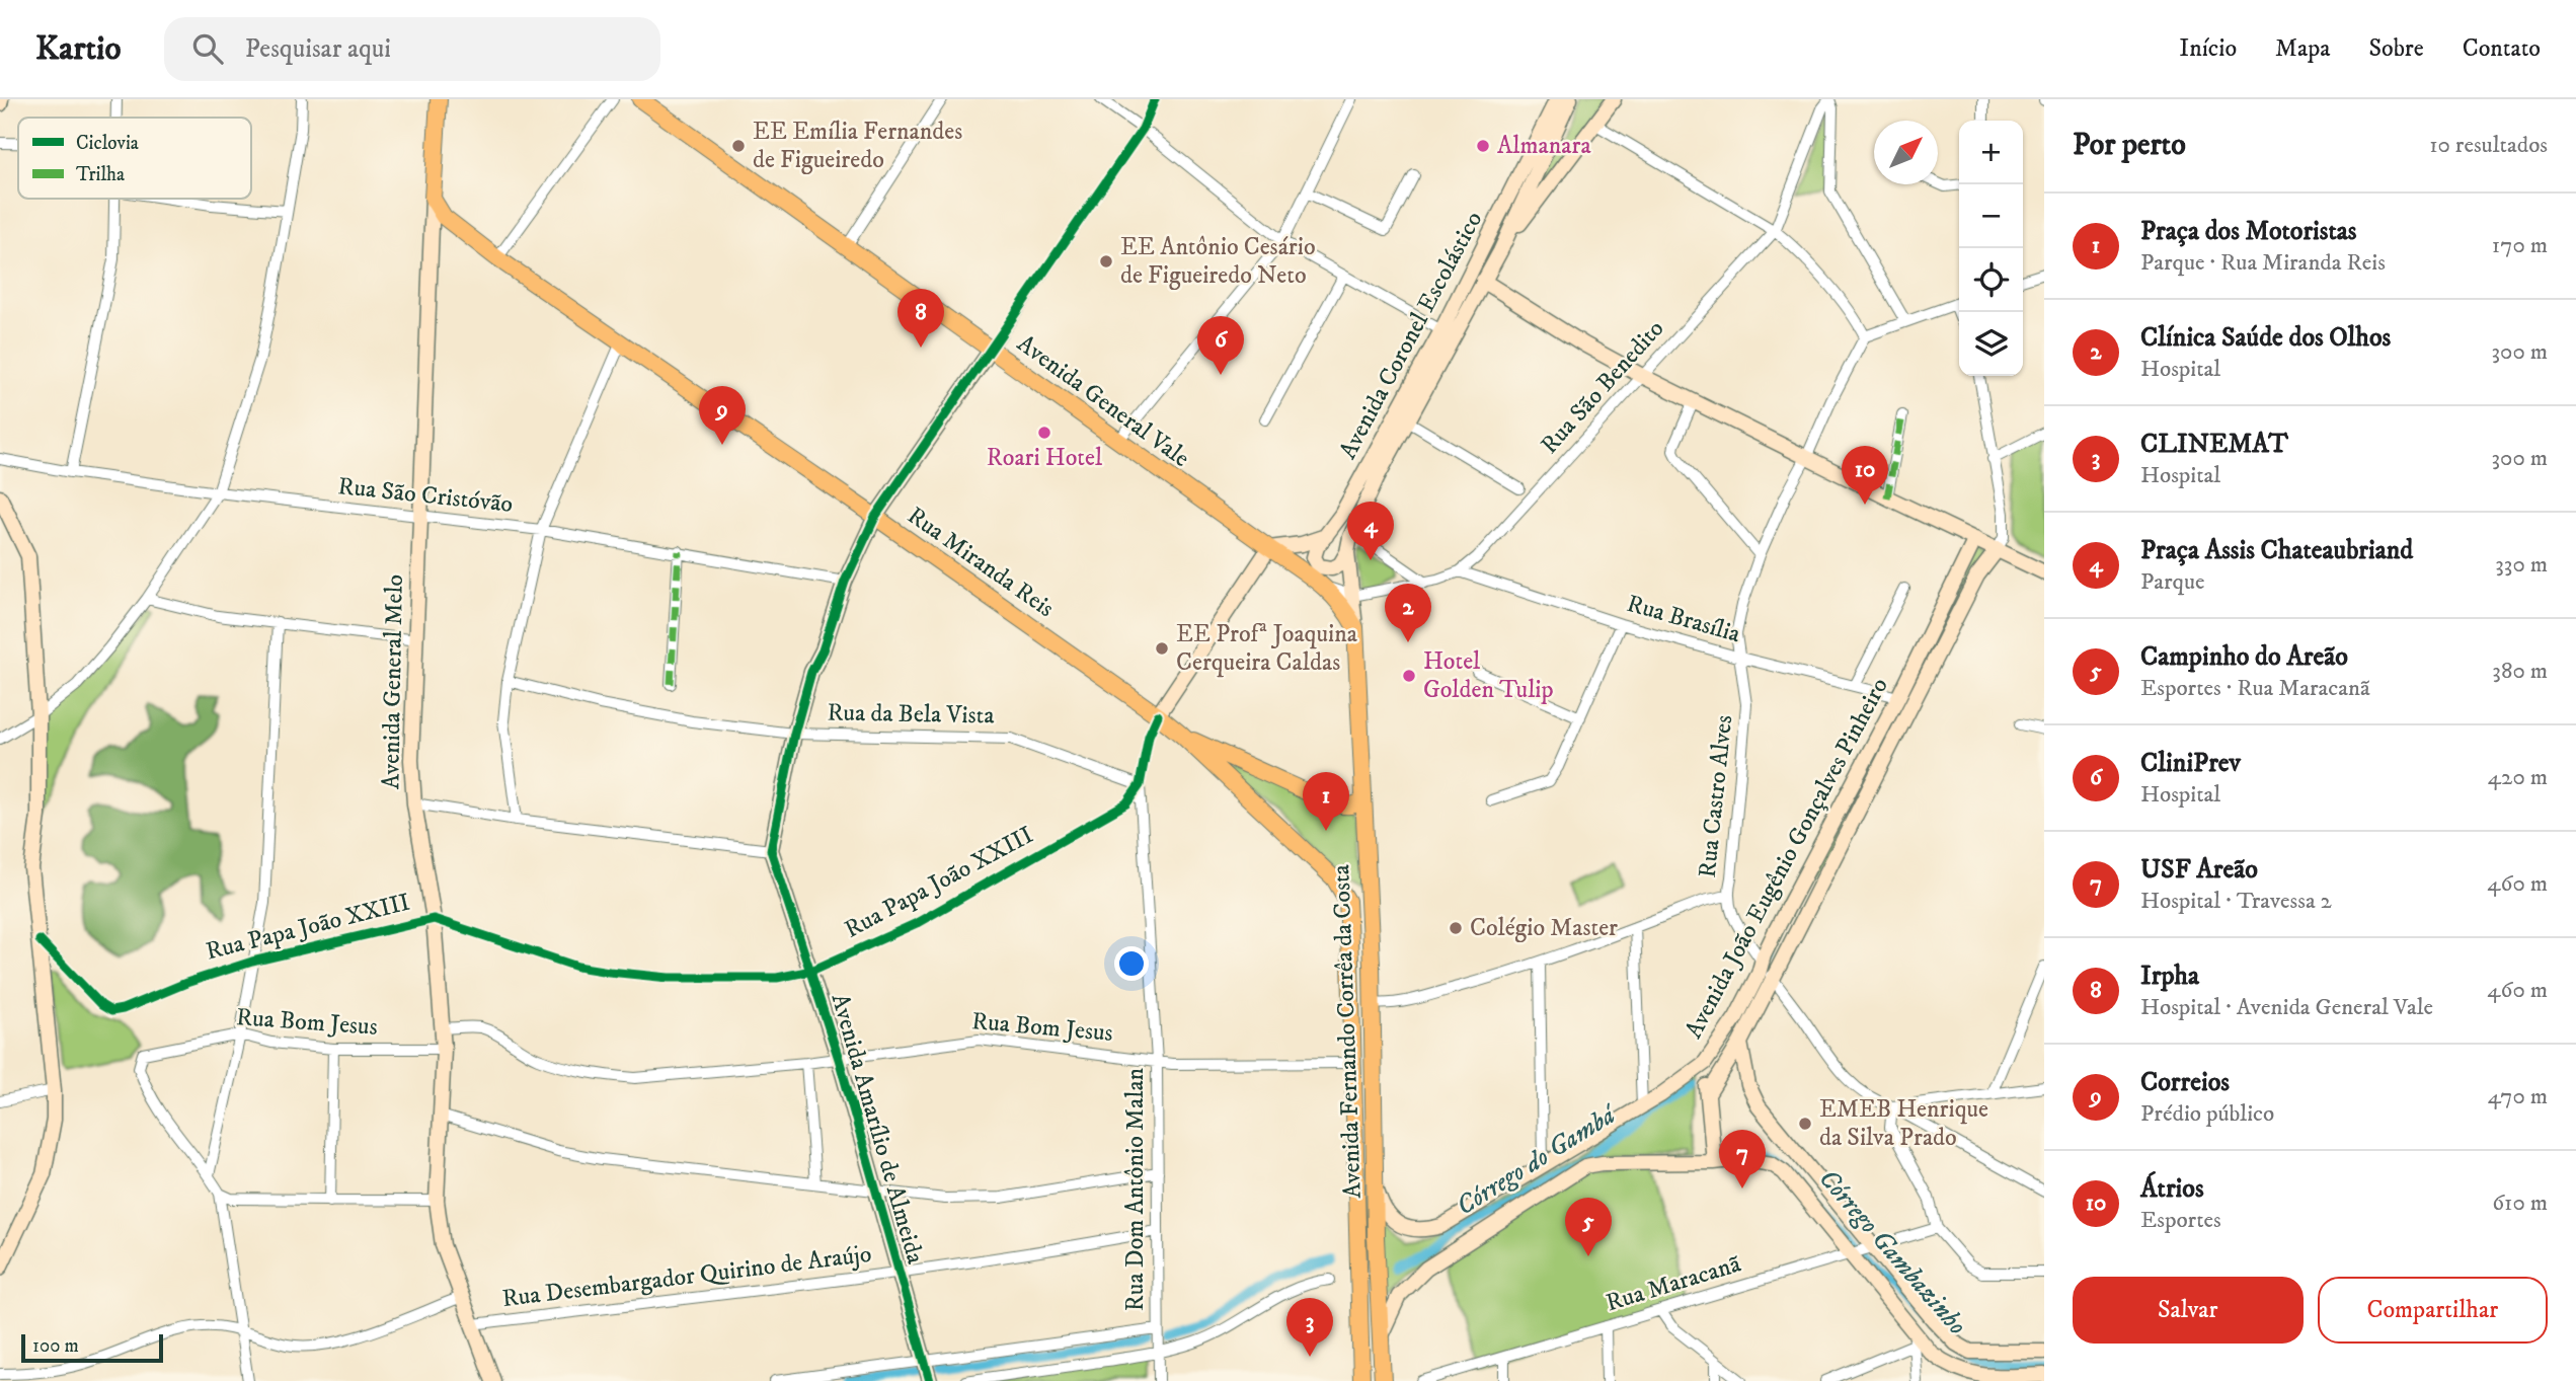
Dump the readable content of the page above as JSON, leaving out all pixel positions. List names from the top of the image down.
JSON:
{
  "streets": {
    "main road": [
      "Avenida General Vale",
      "Rua Miranda Reis",
      "Avenida General Melo",
      "Avenida Fernando Corrêa da Costa"
    ],
    "street": [
      "Avenida Coronel Escolástico",
      "Rua São Benedito",
      "Rua São Cristóvão",
      "Rua Brasília",
      "Rua da Bela Vista",
      "Rua Castro Alves",
      "Avenida João Eugênio Gonçalves Pinheiro",
      "Rua Papa João XXIII",
      "Rua Bom Jesus",
      "Avenida Amarílio de Almeida",
      "Rua Dom Antônio Malan",
      "Rua Desembargador Quirino de Araújo",
      "Rua Maracanã"
    ]
  },
  "crossings": [
    ["Avenida Coronel Escolástico", "Rua São Benedito"],
    ["Avenida Coronel Escolástico", "Avenida Fernando Corrêa da Costa"],
    ["Rua São Benedito", "Avenida General Vale"],
    ["Rua São Benedito", "Rua Brasília"],
    ["Rua São Benedito", "Avenida Fernando Corrêa da Costa"],
    ["Avenida General Vale", "Avenida Fernando Corrêa da Costa"],
    ["Avenida General Vale", "Avenida Amarílio de Almeida"],
    ["Rua São Cristóvão", "Avenida General Melo"],
    ["Rua São Cristóvão", "Avenida Amarílio de Almeida"],
    ["Rua Miranda Reis", "Avenida General Melo"],
    ["Rua Miranda Reis", "Avenida Fernando Corrêa da Costa"],
    ["Rua Miranda Reis", "Avenida Amarílio de Almeida"],
    ["Rua Brasília", "Rua Castro Alves"],
    ["Rua Brasília", "Avenida João Eugênio Gonçalves Pinheiro"],
    ["Avenida General Melo", "Rua Papa João XXIII"],
    ["Avenida General Melo", "Rua Bom Jesus"],
    ["Avenida General Melo", "Rua Desembargador Quirino de Araújo"],
    ["Rua da Bela Vista", "Rua Papa João XXIII"],
    ["Rua da Bela Vista", "Avenida Amarílio de Almeida"],
    ["Rua da Bela Vista", "Rua Dom Antônio Malan"],
    ["Rua Castro Alves", "Avenida João Eugênio Gonçalves Pinheiro"],
    ["Avenida João Eugênio Gonçalves Pinheiro", "Avenida Fernando Corrêa da Costa"],
    ["Rua Papa João XXIII", "Avenida Amarílio de Almeida"],
    ["Rua Papa João XXIII", "Rua Dom Antônio Malan"],
    ["Rua Bom Jesus", "Avenida Fernando Corrêa da Costa"],
    ["Rua Bom Jesus", "Avenida Amarílio de Almeida"],
    ["Rua Bom Jesus", "Rua Dom Antônio Malan"],
    ["Avenida Amarílio de Almeida", "Rua Desembargador Quirino de Araújo"],
    ["Rua Dom Antônio Malan", "Rua Desembargador Quirino de Araújo"]
  ],
  "water": ["Córrego do Gambá", "Córrego Gambazinho"],
  "places": [
    "EE Emília Fernandes de Figueiredo",
    "Almanara",
    "EE Antônio Cesário de Figueiredo Neto",
    "Roari Hotel",
    "EE Profª Joaquina Cerqueira Caldas",
    "Hotel Golden Tulip",
    "Colégio Master",
    "EMEB Henrique da Silva Prado"
  ],
  "legend": ["Ciclovia", "Trilha"],
  "scale_bar": "100 m",
  "north": "top right",
  "page": {
    "header": "Kartio",
    "search": "Pesquisar aqui",
    "nav": [
      "Início",
      "Mapa",
      "Sobre",
      "Contato"
    ],
    "heading": ["Por perto", "10 resultados"],
    "map_buttons": ["+", "−"],
    "list": [
      {
        "mark": "1",
        "name": "Praça dos Motoristas",
        "note": "Parque · Rua Miranda Reis",
        "value": "170 m"
      },
      {
        "mark": "2",
        "name": "Clínica Saúde dos Olhos",
        "note": "Hospital",
        "value": "300 m"
      },
      {
        "mark": "3",
        "name": "CLINEMAT",
        "note": "Hospital",
        "value": "300 m"
      },
      {
        "mark": "4",
        "name": "Praça Assis Chateaubriand",
        "note": "Parque",
        "value": "330 m"
      },
      {
        "mark": "5",
        "name": "Campinho do Areão",
        "note": "Esportes · Rua Maracanã",
        "value": "380 m"
      },
      {
        "mark": "6",
        "name": "CliniPrev",
        "note": "Hospital",
        "value": "420 m"
      },
      {
        "mark": "7",
        "name": "USF Areão",
        "note": "Hospital · Travessa 2",
        "value": "460 m"
      },
      {
        "mark": "8",
        "name": "Irpha",
        "note": "Hospital · Avenida General Vale",
        "value": "460 m"
      },
      {
        "mark": "9",
        "name": "Correios",
        "note": "Prédio público",
        "value": "470 m"
      },
      {
        "mark": "10",
        "name": "Átrios",
        "note": "Esportes",
        "value": "610 m"
      }
    ],
    "pins": [
      "8",
      "6",
      "9",
      "10",
      "4",
      "2",
      "1",
      "7",
      "5",
      "3"
    ],
    "buttons": ["Salvar", "Compartilhar"],
    "scale": "100 m"
  }
}
